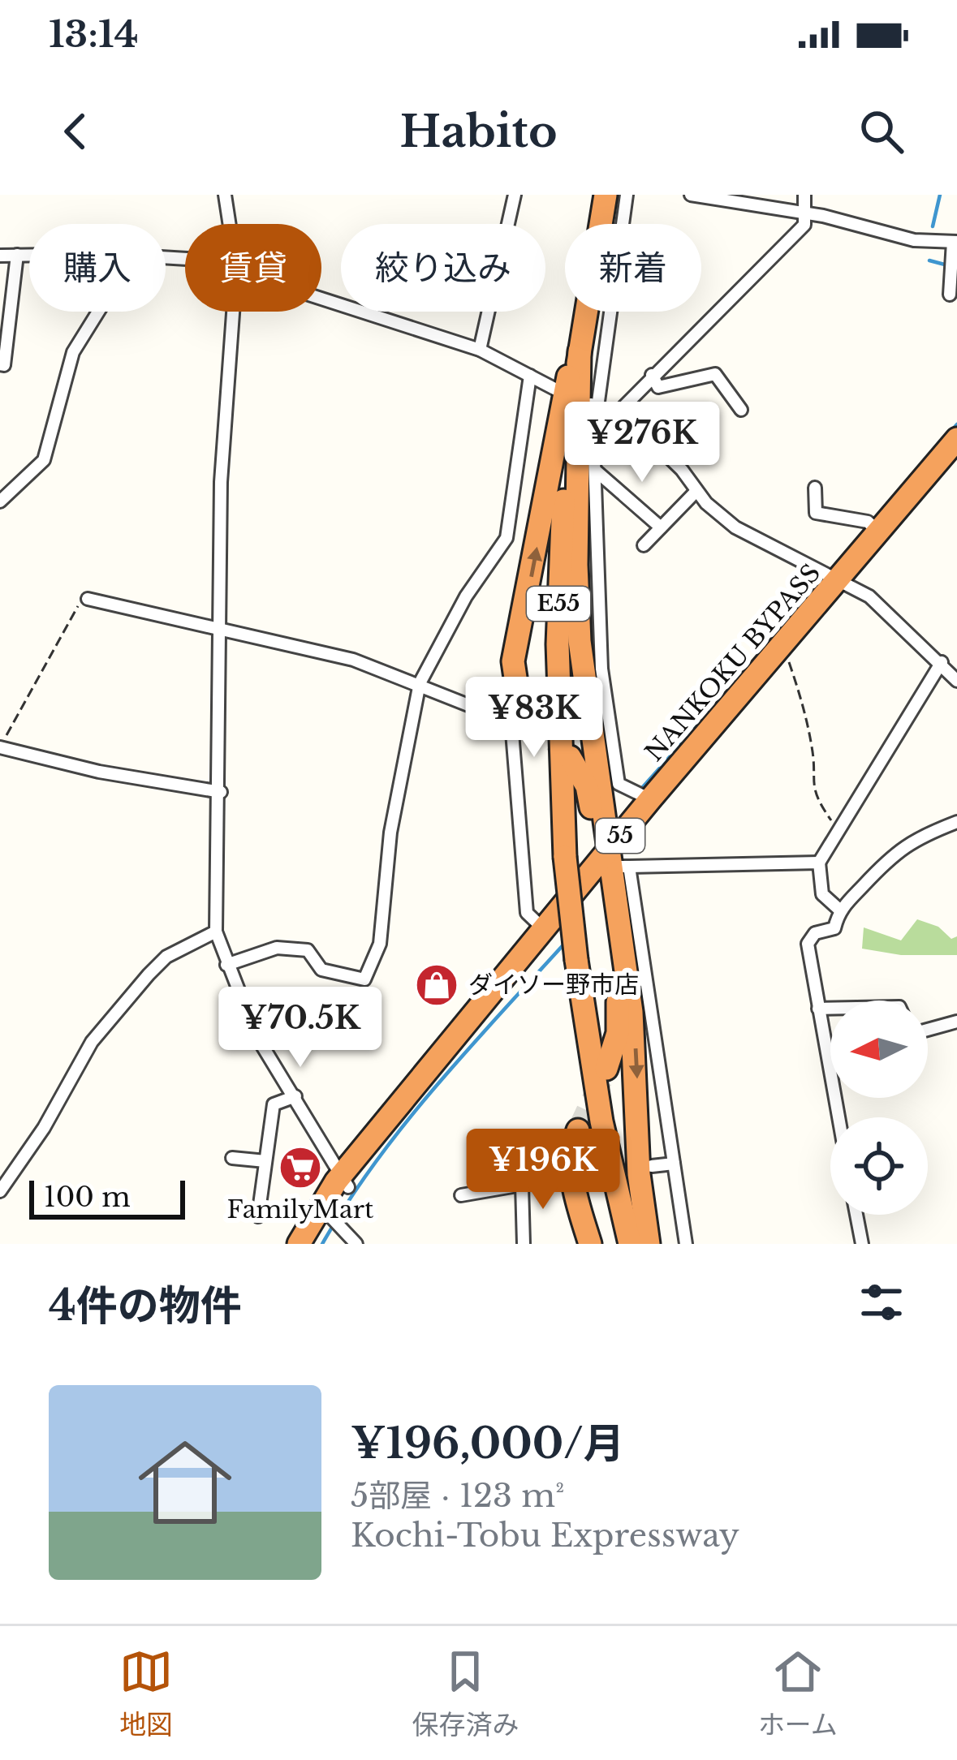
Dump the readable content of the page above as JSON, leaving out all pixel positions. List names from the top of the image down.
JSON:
{
  "streets": {
    "highway": ["E55", "NANKOKU BYPASS", "55"]
  },
  "places": {
    "shop": ["ダイソー野市店"],
    "supermarket": ["FamilyMart"]
  },
  "scale_bar": "100 m",
  "north": "left",
  "page": {
    "status": "13:14",
    "header": "Habito",
    "chip": [
      "購入",
      "賃貸",
      "絞り込み",
      "新着"
    ],
    "price": [
      "¥276K",
      "¥83K",
      "¥70.5K",
      "¥196K"
    ],
    "scale": "100 m",
    "heading": "4件の物件",
    "list": [
      {
        "name": "¥196,000/月",
        "note": "5部屋 · 123 m² · Kochi-Tobu Expressway"
      }
    ],
    "tabs": ["地図", "保存済み", "ホーム"]
  }
}
